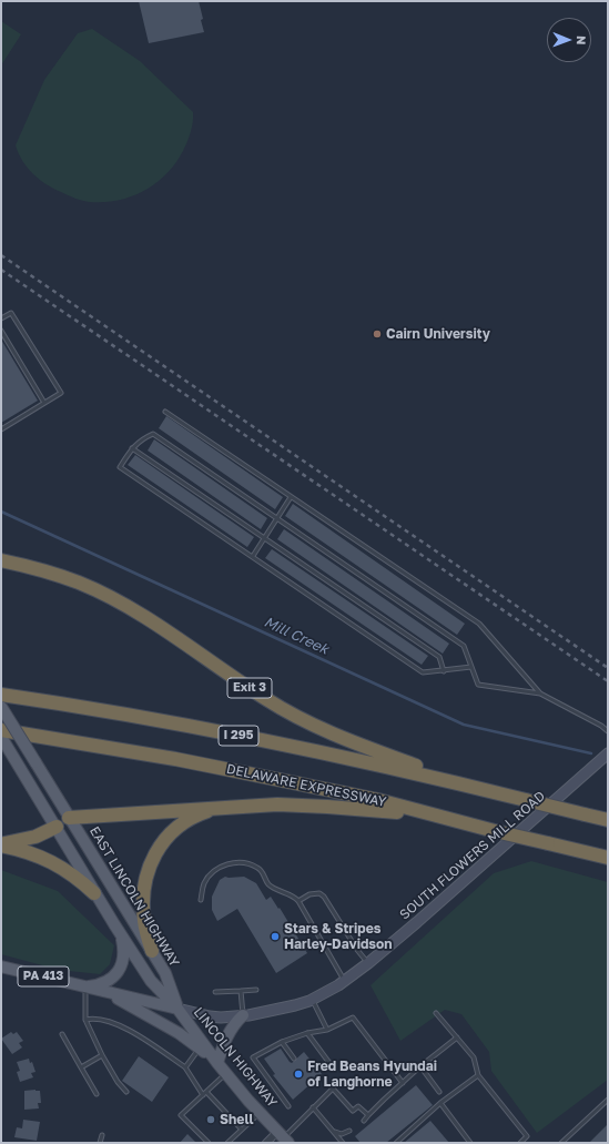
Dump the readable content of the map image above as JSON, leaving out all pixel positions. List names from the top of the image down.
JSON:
{
  "streets": {
    "highway": ["Exit 3", "I 295", "DELAWARE EXPRESSWAY"],
    "main road": [
      "SOUTH FLOWERS MILL ROAD",
      "EAST LINCOLN HIGHWAY",
      "PA 413",
      "LINCOLN HIGHWAY"
    ]
  },
  "crossings": [
    ["Exit 3", "I 295"],
    ["SOUTH FLOWERS MILL ROAD", "EAST LINCOLN HIGHWAY"],
    ["SOUTH FLOWERS MILL ROAD", "PA 413"],
    ["SOUTH FLOWERS MILL ROAD", "LINCOLN HIGHWAY"],
    ["EAST LINCOLN HIGHWAY", "PA 413"],
    ["EAST LINCOLN HIGHWAY", "LINCOLN HIGHWAY"],
    ["PA 413", "LINCOLN HIGHWAY"]
  ],
  "water": ["Mill Creek"],
  "places": [
    "Cairn University",
    "Stars & Stripes Harley-Davidson",
    "Fred Beans Hyundai of Langhorne",
    "Shell"
  ],
  "north": "right"
}
